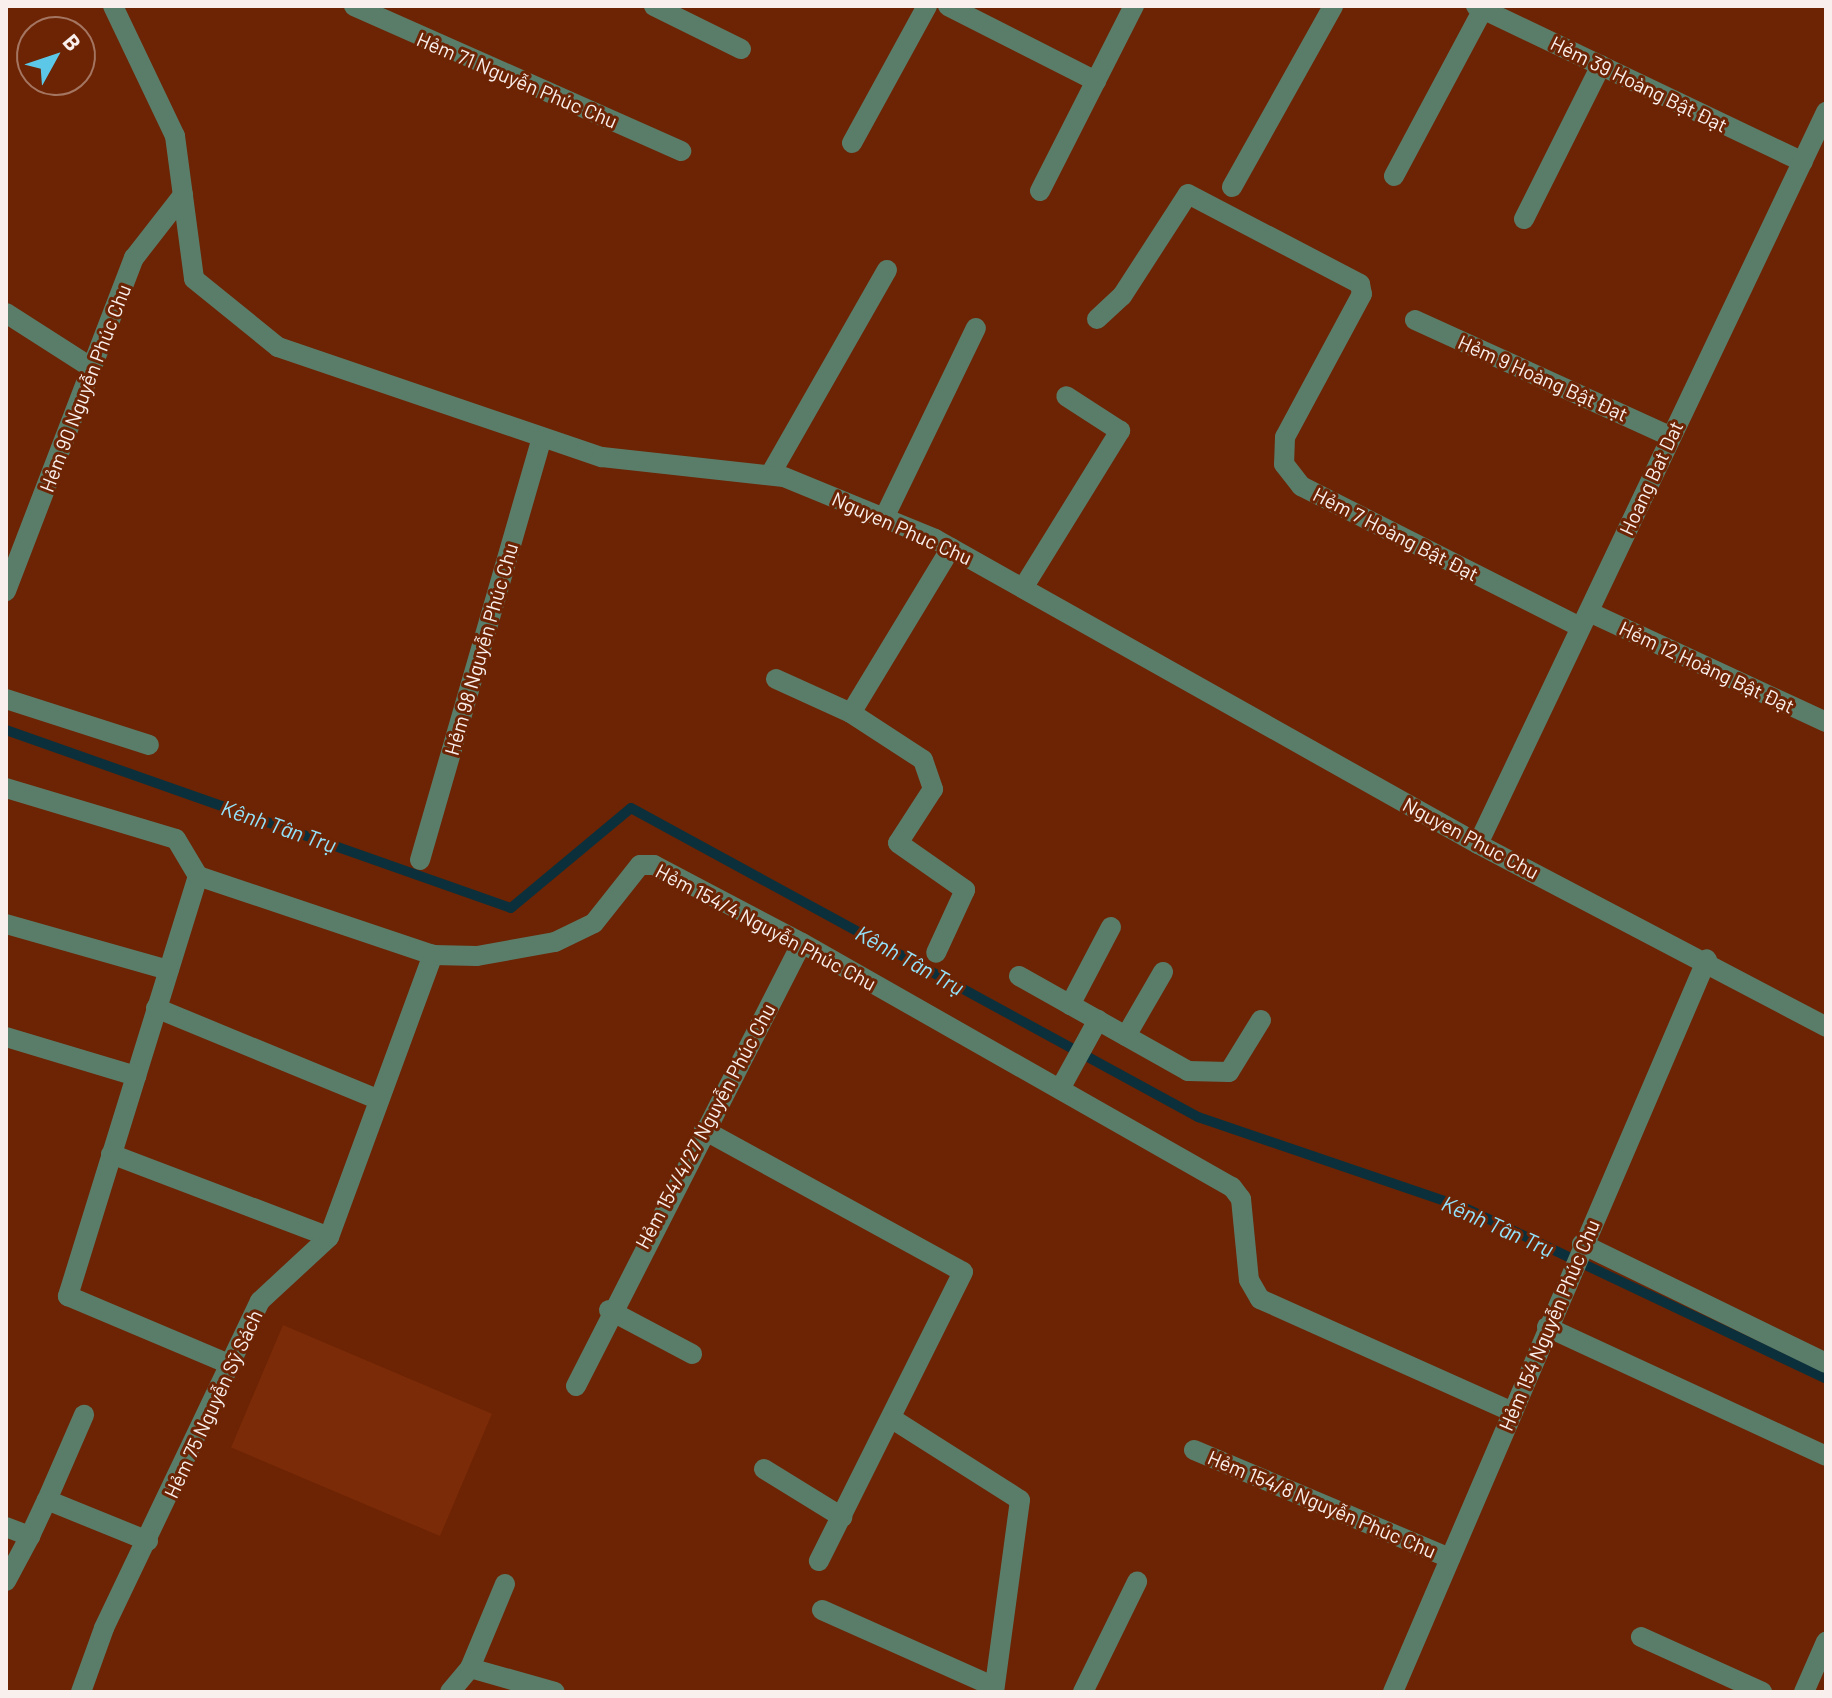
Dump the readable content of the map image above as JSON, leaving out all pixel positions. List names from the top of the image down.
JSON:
{
  "streets": {
    "street": [
      "Hẻm 71 Nguyễn Phúc Chu",
      "Hẻm 39 Hoàng Bật Đạt",
      "Hẻm 9 Hoàng Bật Đạt",
      "Hẻm 90 Nguyễn Phúc Chu",
      "Hoang Bat Dat",
      "Nguyen Phuc Chu",
      "Hẻm 7 Hoàng Bật Đạt",
      "Hẻm 98 Nguyễn Phúc Chu",
      "Hẻm 12 Hoàng Bật Đạt",
      "Hẻm 154/4 Nguyễn Phúc Chu",
      "Hẻm 154/4/27 Nguyễn Phúc Chu",
      "Hẻm 154 Nguyễn Phúc Chu",
      "Hẻm 75 Nguyễn Sỹ Sách",
      "Hẻm 154/8 Nguyễn Phúc Chu"
    ]
  },
  "crossings": [
    ["Hẻm 39 Hoàng Bật Đạt", "Hoang Bat Dat"],
    ["Hẻm 9 Hoàng Bật Đạt", "Hoang Bat Dat"],
    ["Hẻm 90 Nguyễn Phúc Chu", "Nguyen Phuc Chu"],
    ["Hoang Bat Dat", "Nguyen Phuc Chu"],
    ["Hoang Bat Dat", "Hẻm 7 Hoàng Bật Đạt"],
    ["Hoang Bat Dat", "Hẻm 12 Hoàng Bật Đạt"],
    ["Nguyen Phuc Chu", "Hẻm 98 Nguyễn Phúc Chu"],
    ["Nguyen Phuc Chu", "Hẻm 154 Nguyễn Phúc Chu"],
    ["Hẻm 7 Hoàng Bật Đạt", "Hẻm 12 Hoàng Bật Đạt"],
    ["Hẻm 154/4 Nguyễn Phúc Chu", "Hẻm 154/4/27 Nguyễn Phúc Chu"],
    ["Hẻm 154/4 Nguyễn Phúc Chu", "Hẻm 154 Nguyễn Phúc Chu"],
    ["Hẻm 154/4 Nguyễn Phúc Chu", "Hẻm 75 Nguyễn Sỹ Sách"],
    ["Hẻm 154 Nguyễn Phúc Chu", "Hẻm 154/8 Nguyễn Phúc Chu"]
  ],
  "water": ["Kênh Tân Trụ"],
  "north": "top right"
}
